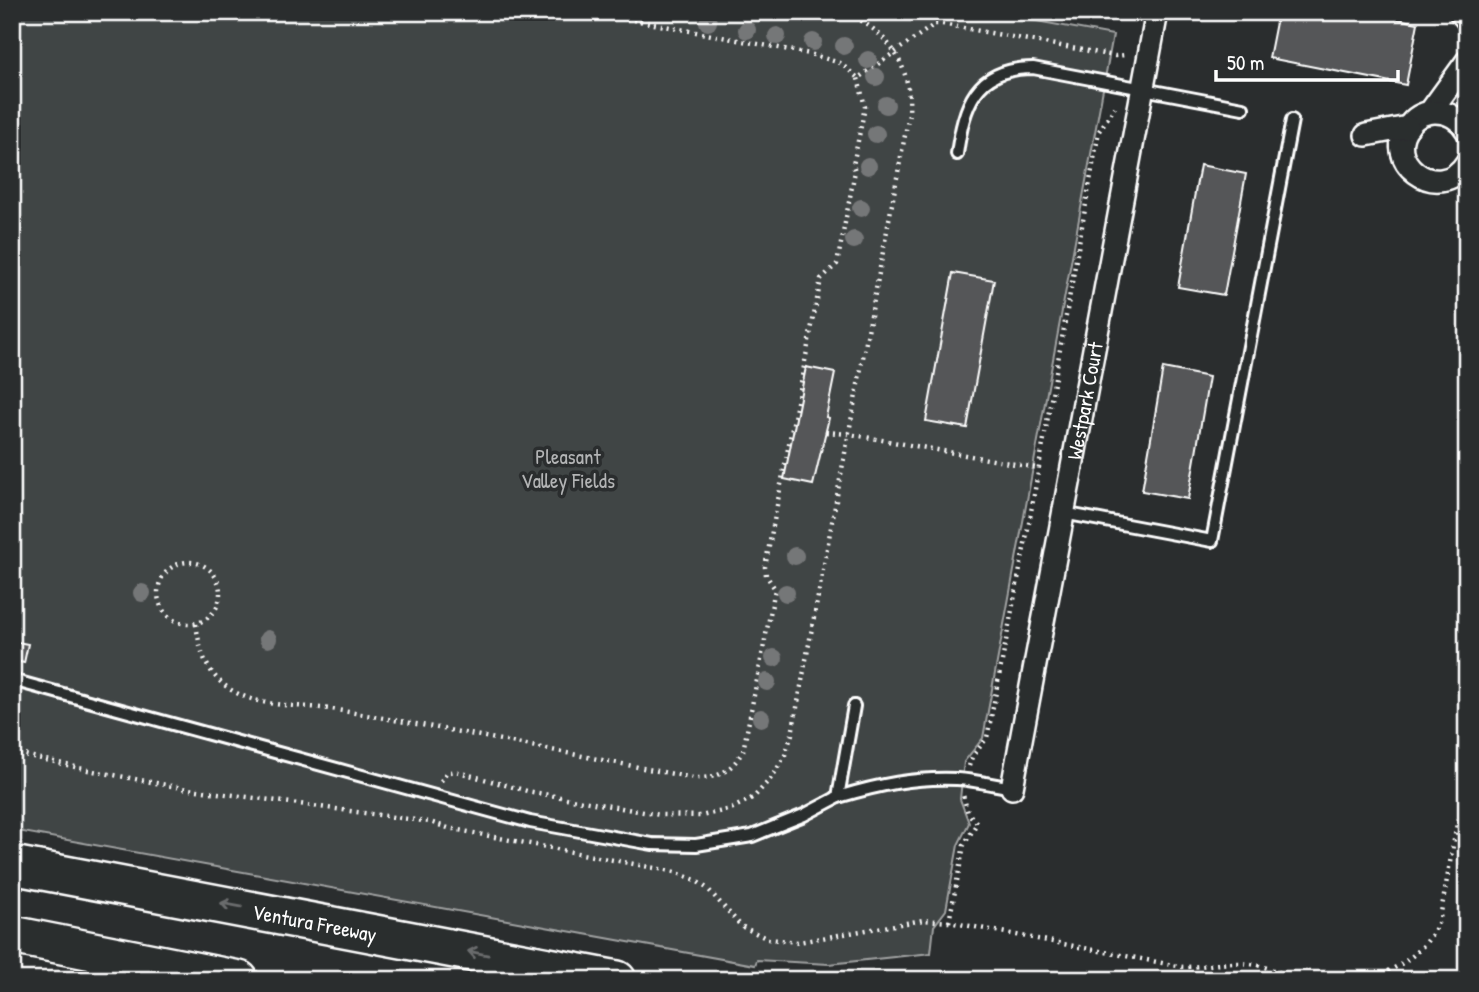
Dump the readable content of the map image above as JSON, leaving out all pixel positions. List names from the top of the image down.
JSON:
{
  "streets": {
    "highway": ["Ventura Freeway"],
    "street": ["Westpark Court"]
  },
  "parks": ["Pleasant Valley Fields"],
  "scale_bar": "50 m"
}
